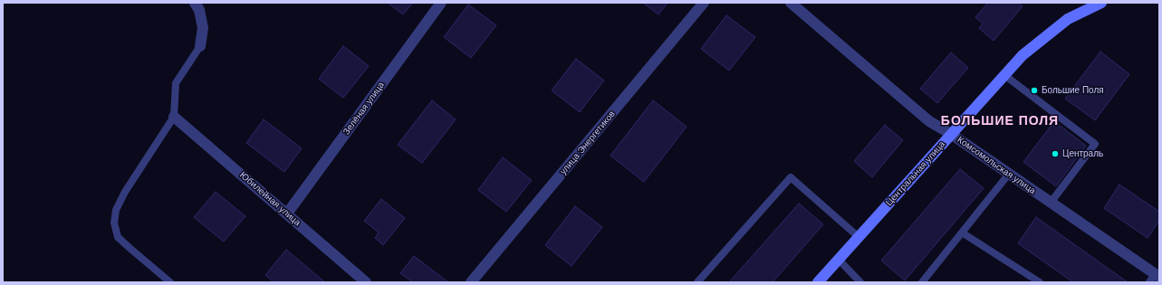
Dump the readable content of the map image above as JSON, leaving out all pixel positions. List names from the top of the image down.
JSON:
{
  "streets": {
    "street": [
      "Зелёная улица",
      "улица Энергетиков",
      "Комсомольская улица",
      "Центральная улица",
      "Юбилейная улица"
    ]
  },
  "crossings": [
    ["Зелёная улица", "Юбилейная улица"],
    ["Комсомольская улица", "Центральная улица"]
  ],
  "districts": ["БОЛЬШИЕ ПОЛЯ"],
  "places": ["Большие Поля", "Централь"]
}
